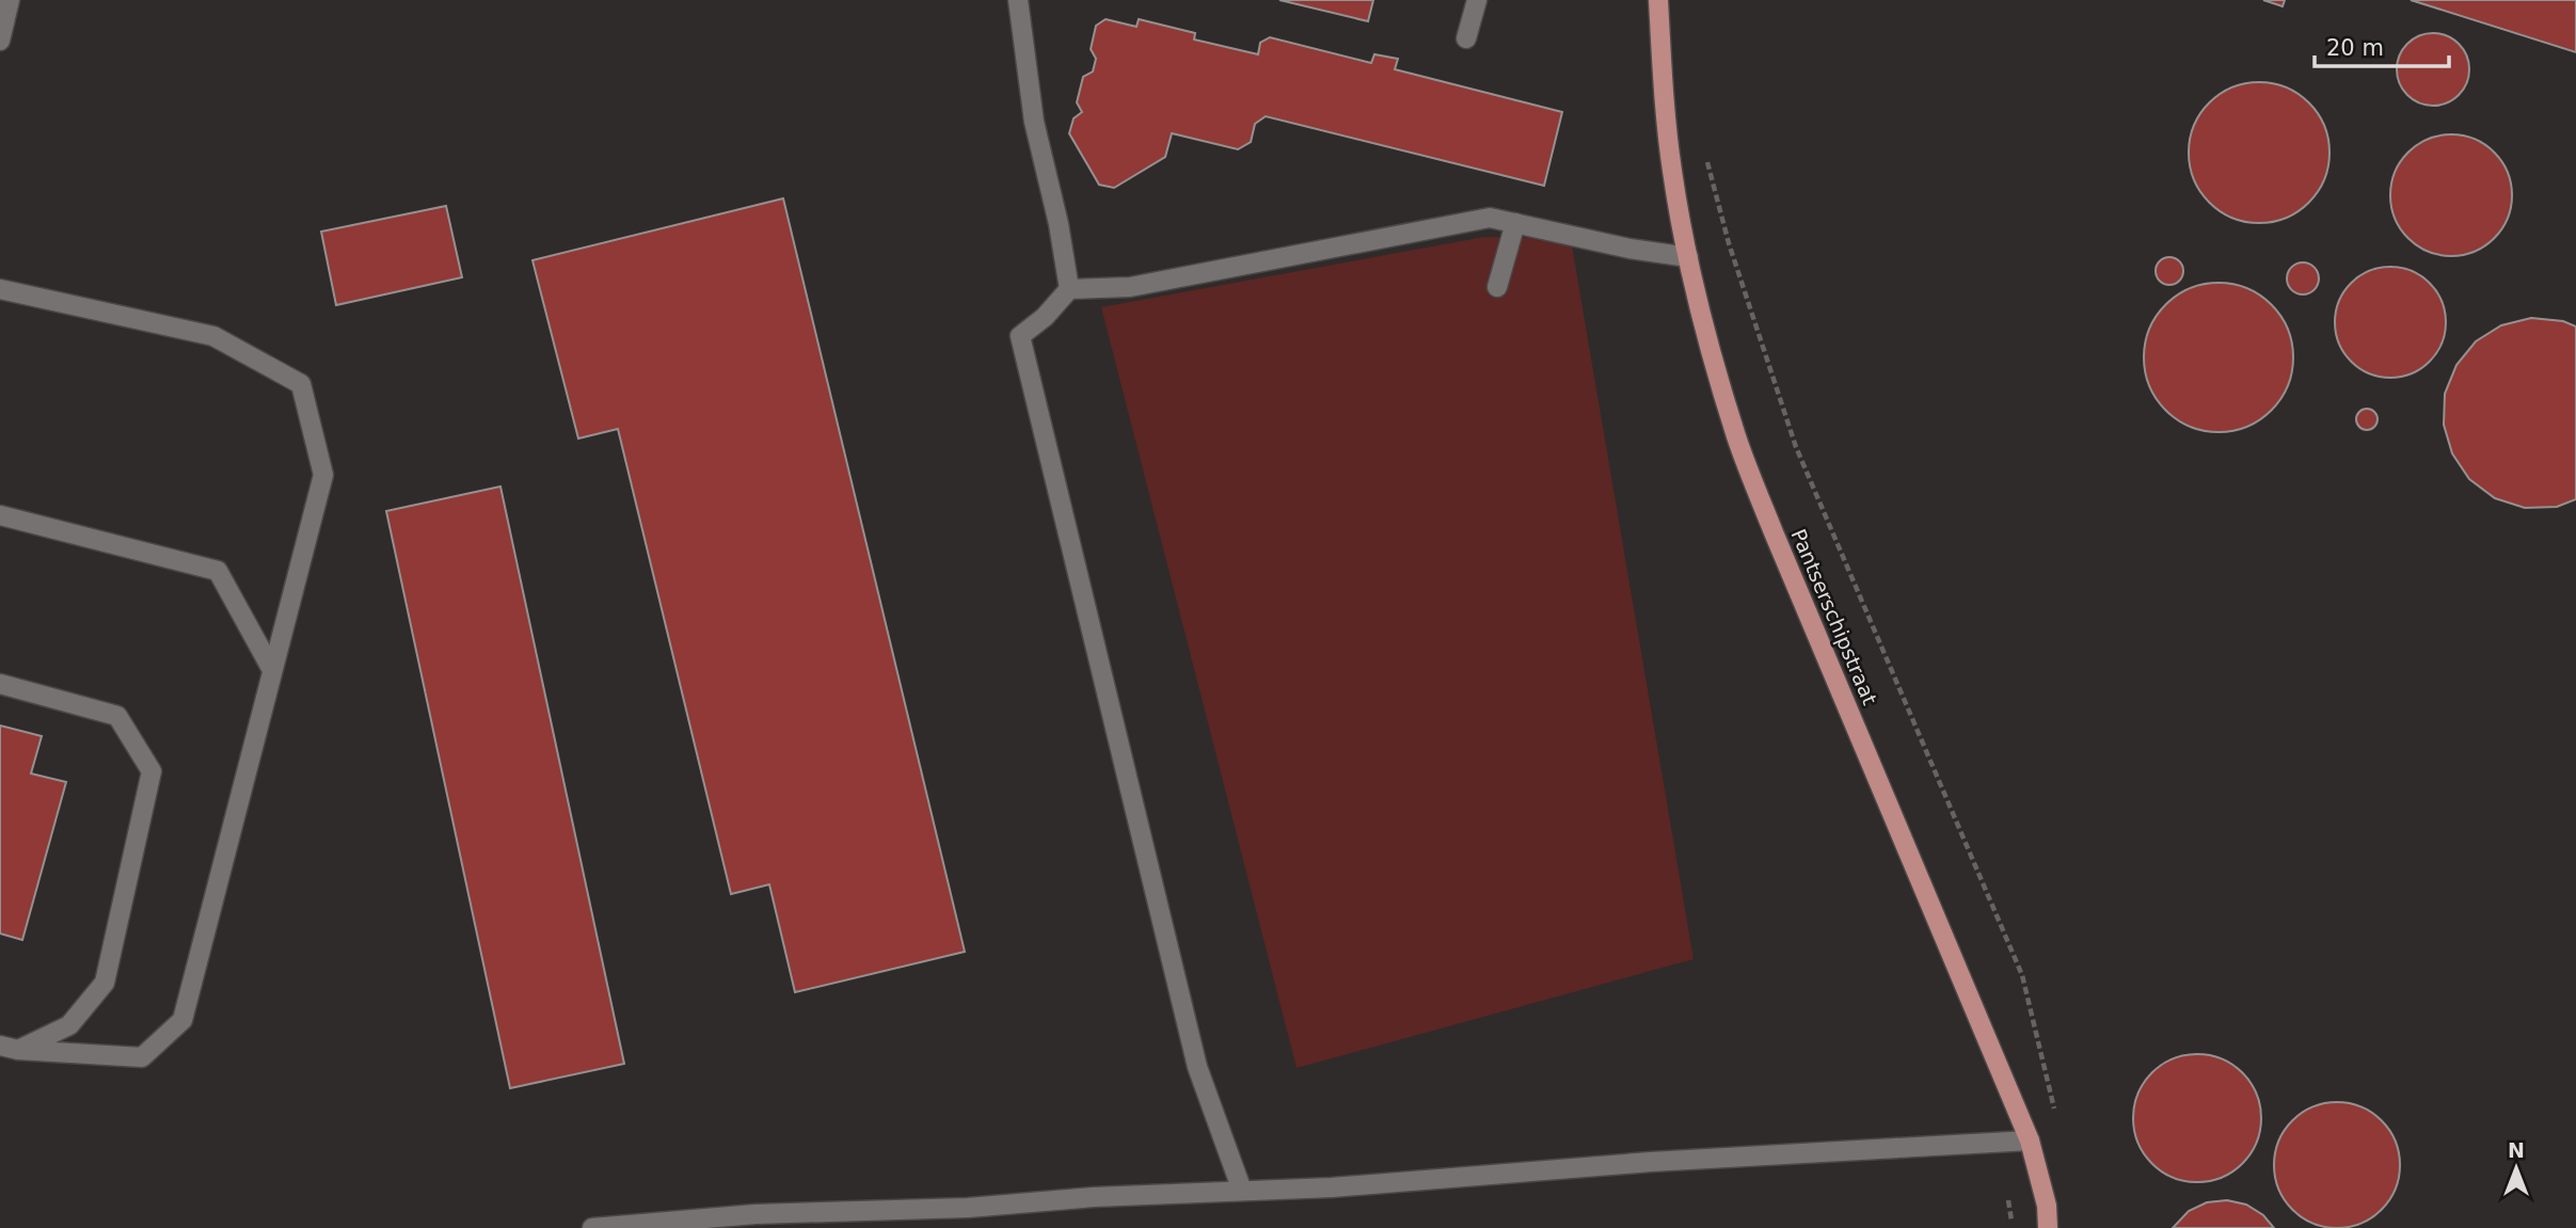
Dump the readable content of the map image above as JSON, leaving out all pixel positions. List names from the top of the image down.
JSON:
{
  "streets": {
    "main road": ["Pantserschipstraat"]
  },
  "scale_bar": "20 m",
  "north": "top"
}
